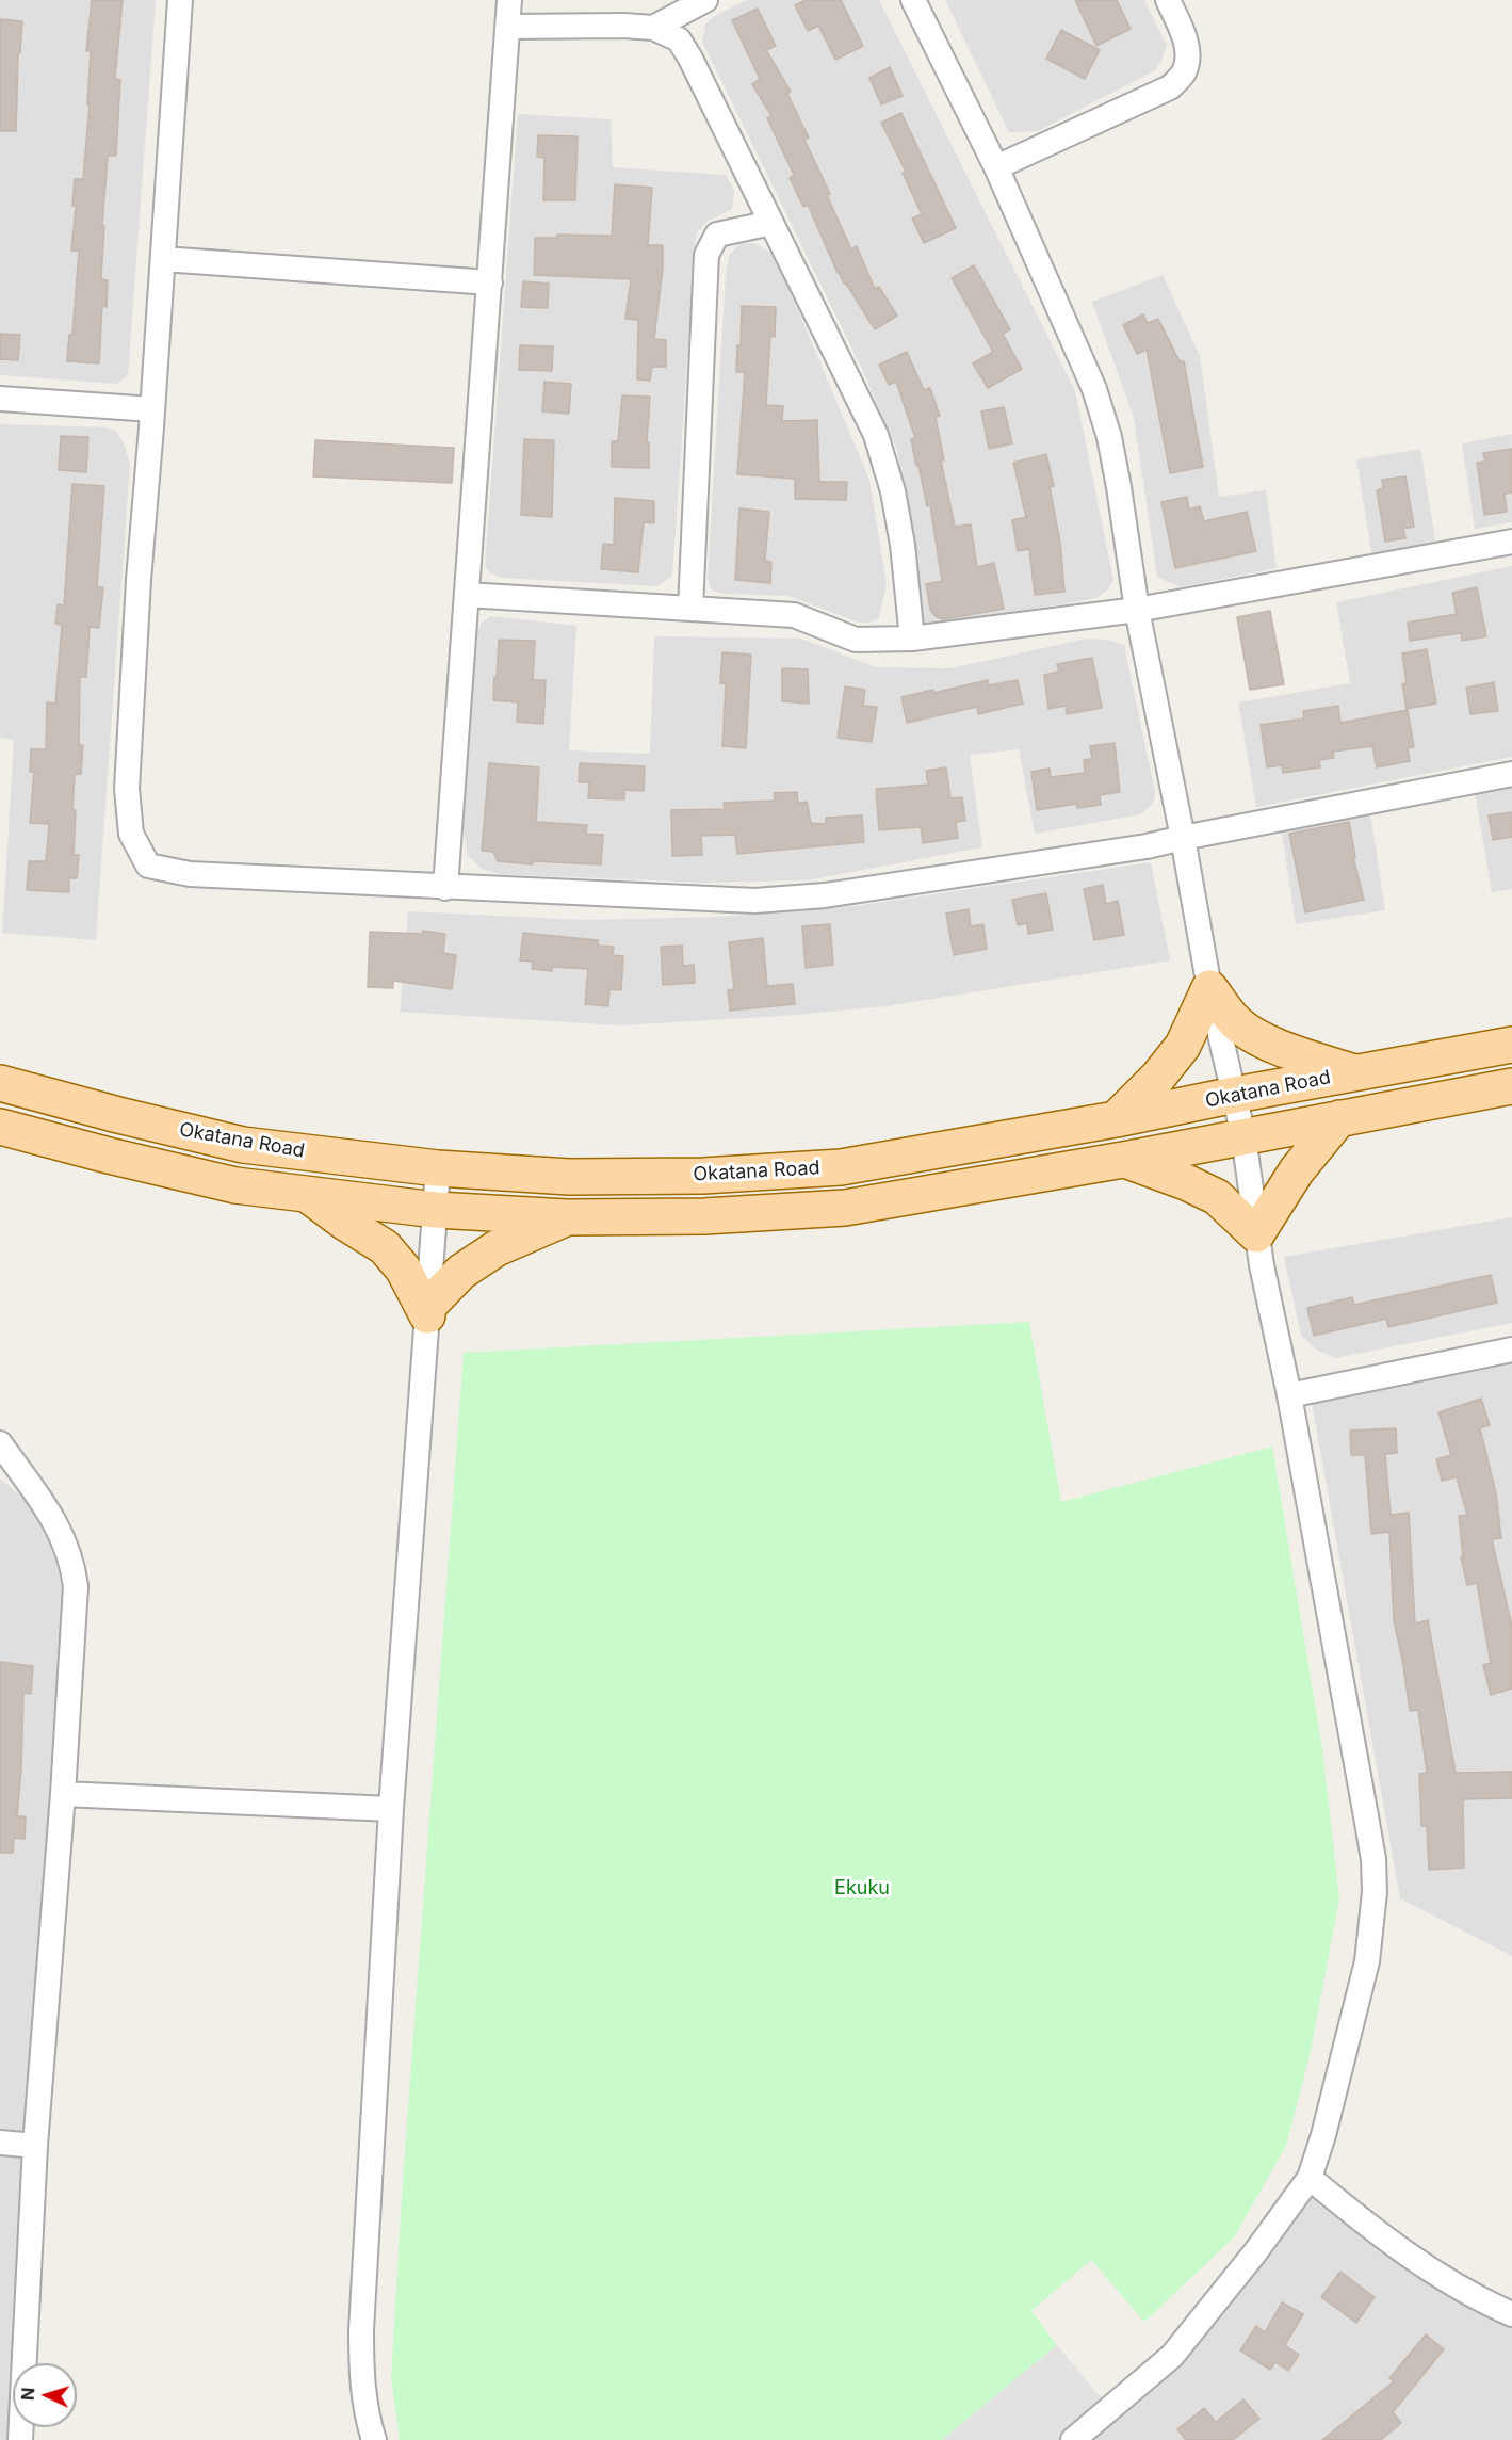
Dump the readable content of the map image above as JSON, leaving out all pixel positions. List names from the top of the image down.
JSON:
{
  "streets": {
    "main road": ["Okatana Road"]
  },
  "parks": ["Ekuku"],
  "north": "left"
}
